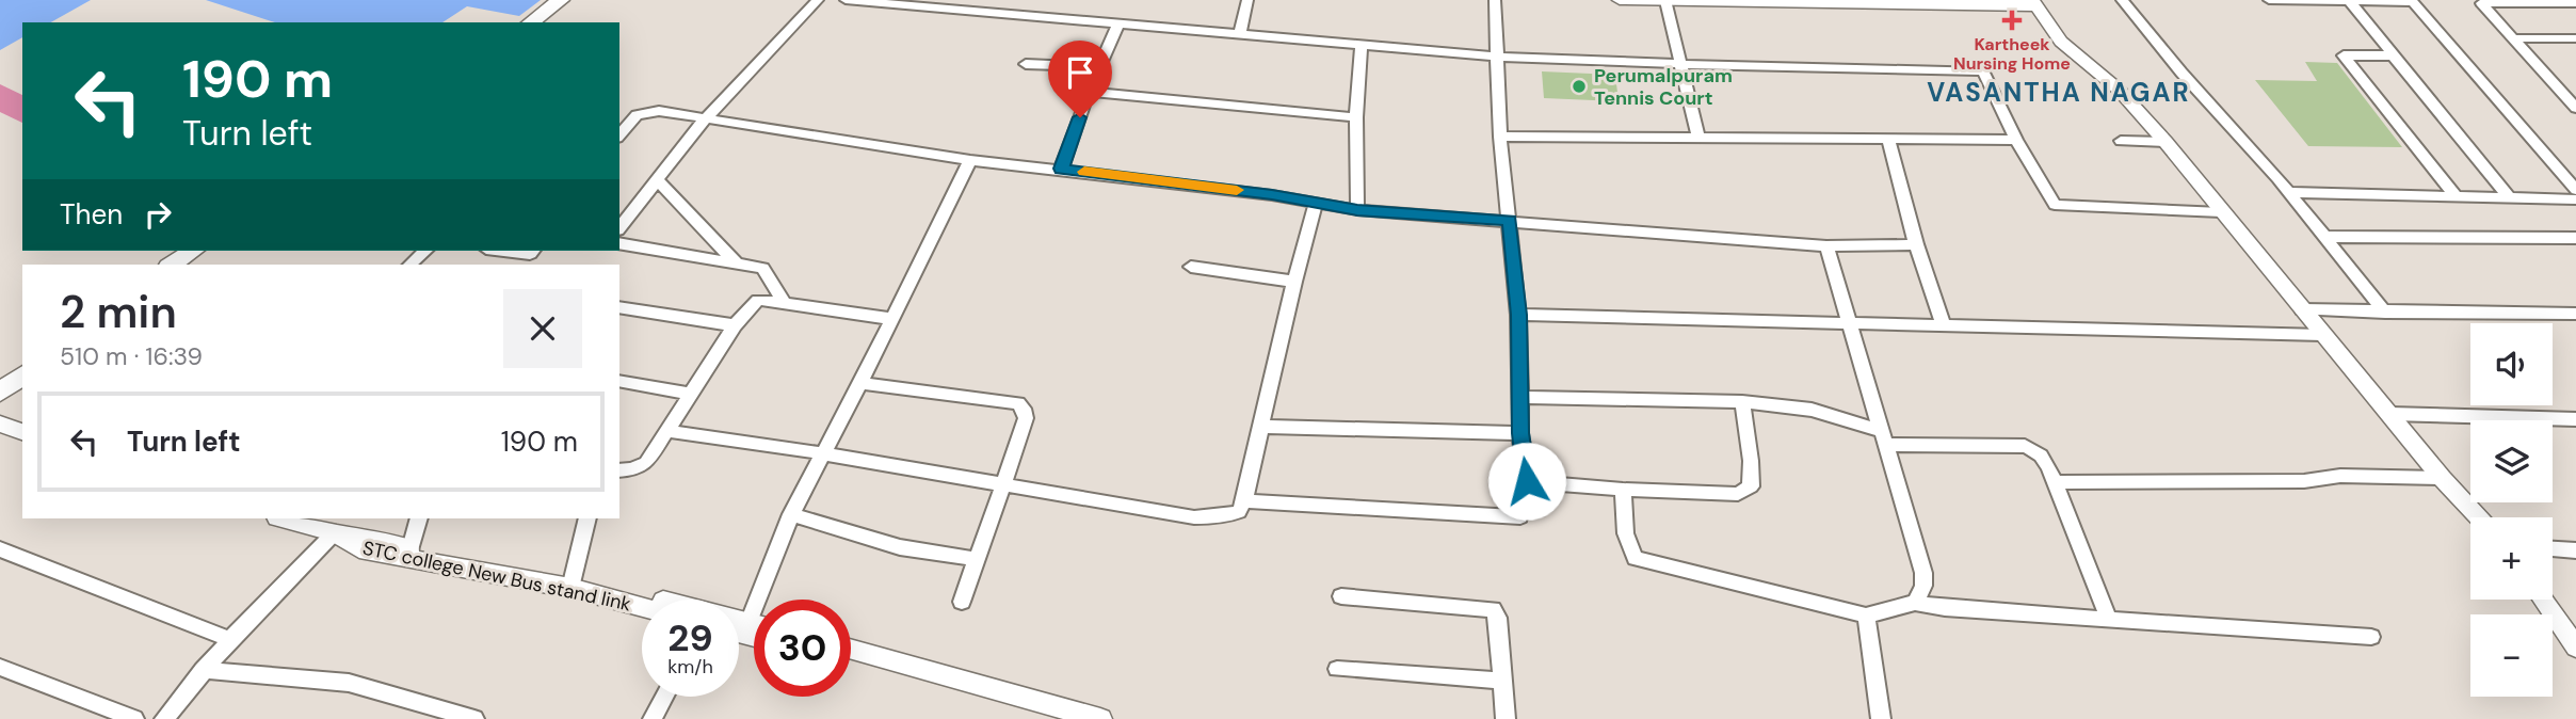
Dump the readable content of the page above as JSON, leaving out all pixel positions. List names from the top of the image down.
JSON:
{
  "streets": {
    "street": ["STC college New Bus stand link"]
  },
  "districts": ["VASANTHA NAGAR"],
  "places": {
    "health": ["Kartheek Nursing Home"],
    "other": ["Perumalpuram Tennis Court"]
  },
  "page": {
    "turn": ["190 m", "Turn left"],
    "then": "Then",
    "heading": ["2 min", "510 m · 16:39"],
    "map_buttons": ["+", "−"],
    "list": [
      {
        "name": "Turn left",
        "value": "190 m"
      }
    ],
    "speed": "29 km/h",
    "limit": "30"
  }
}
